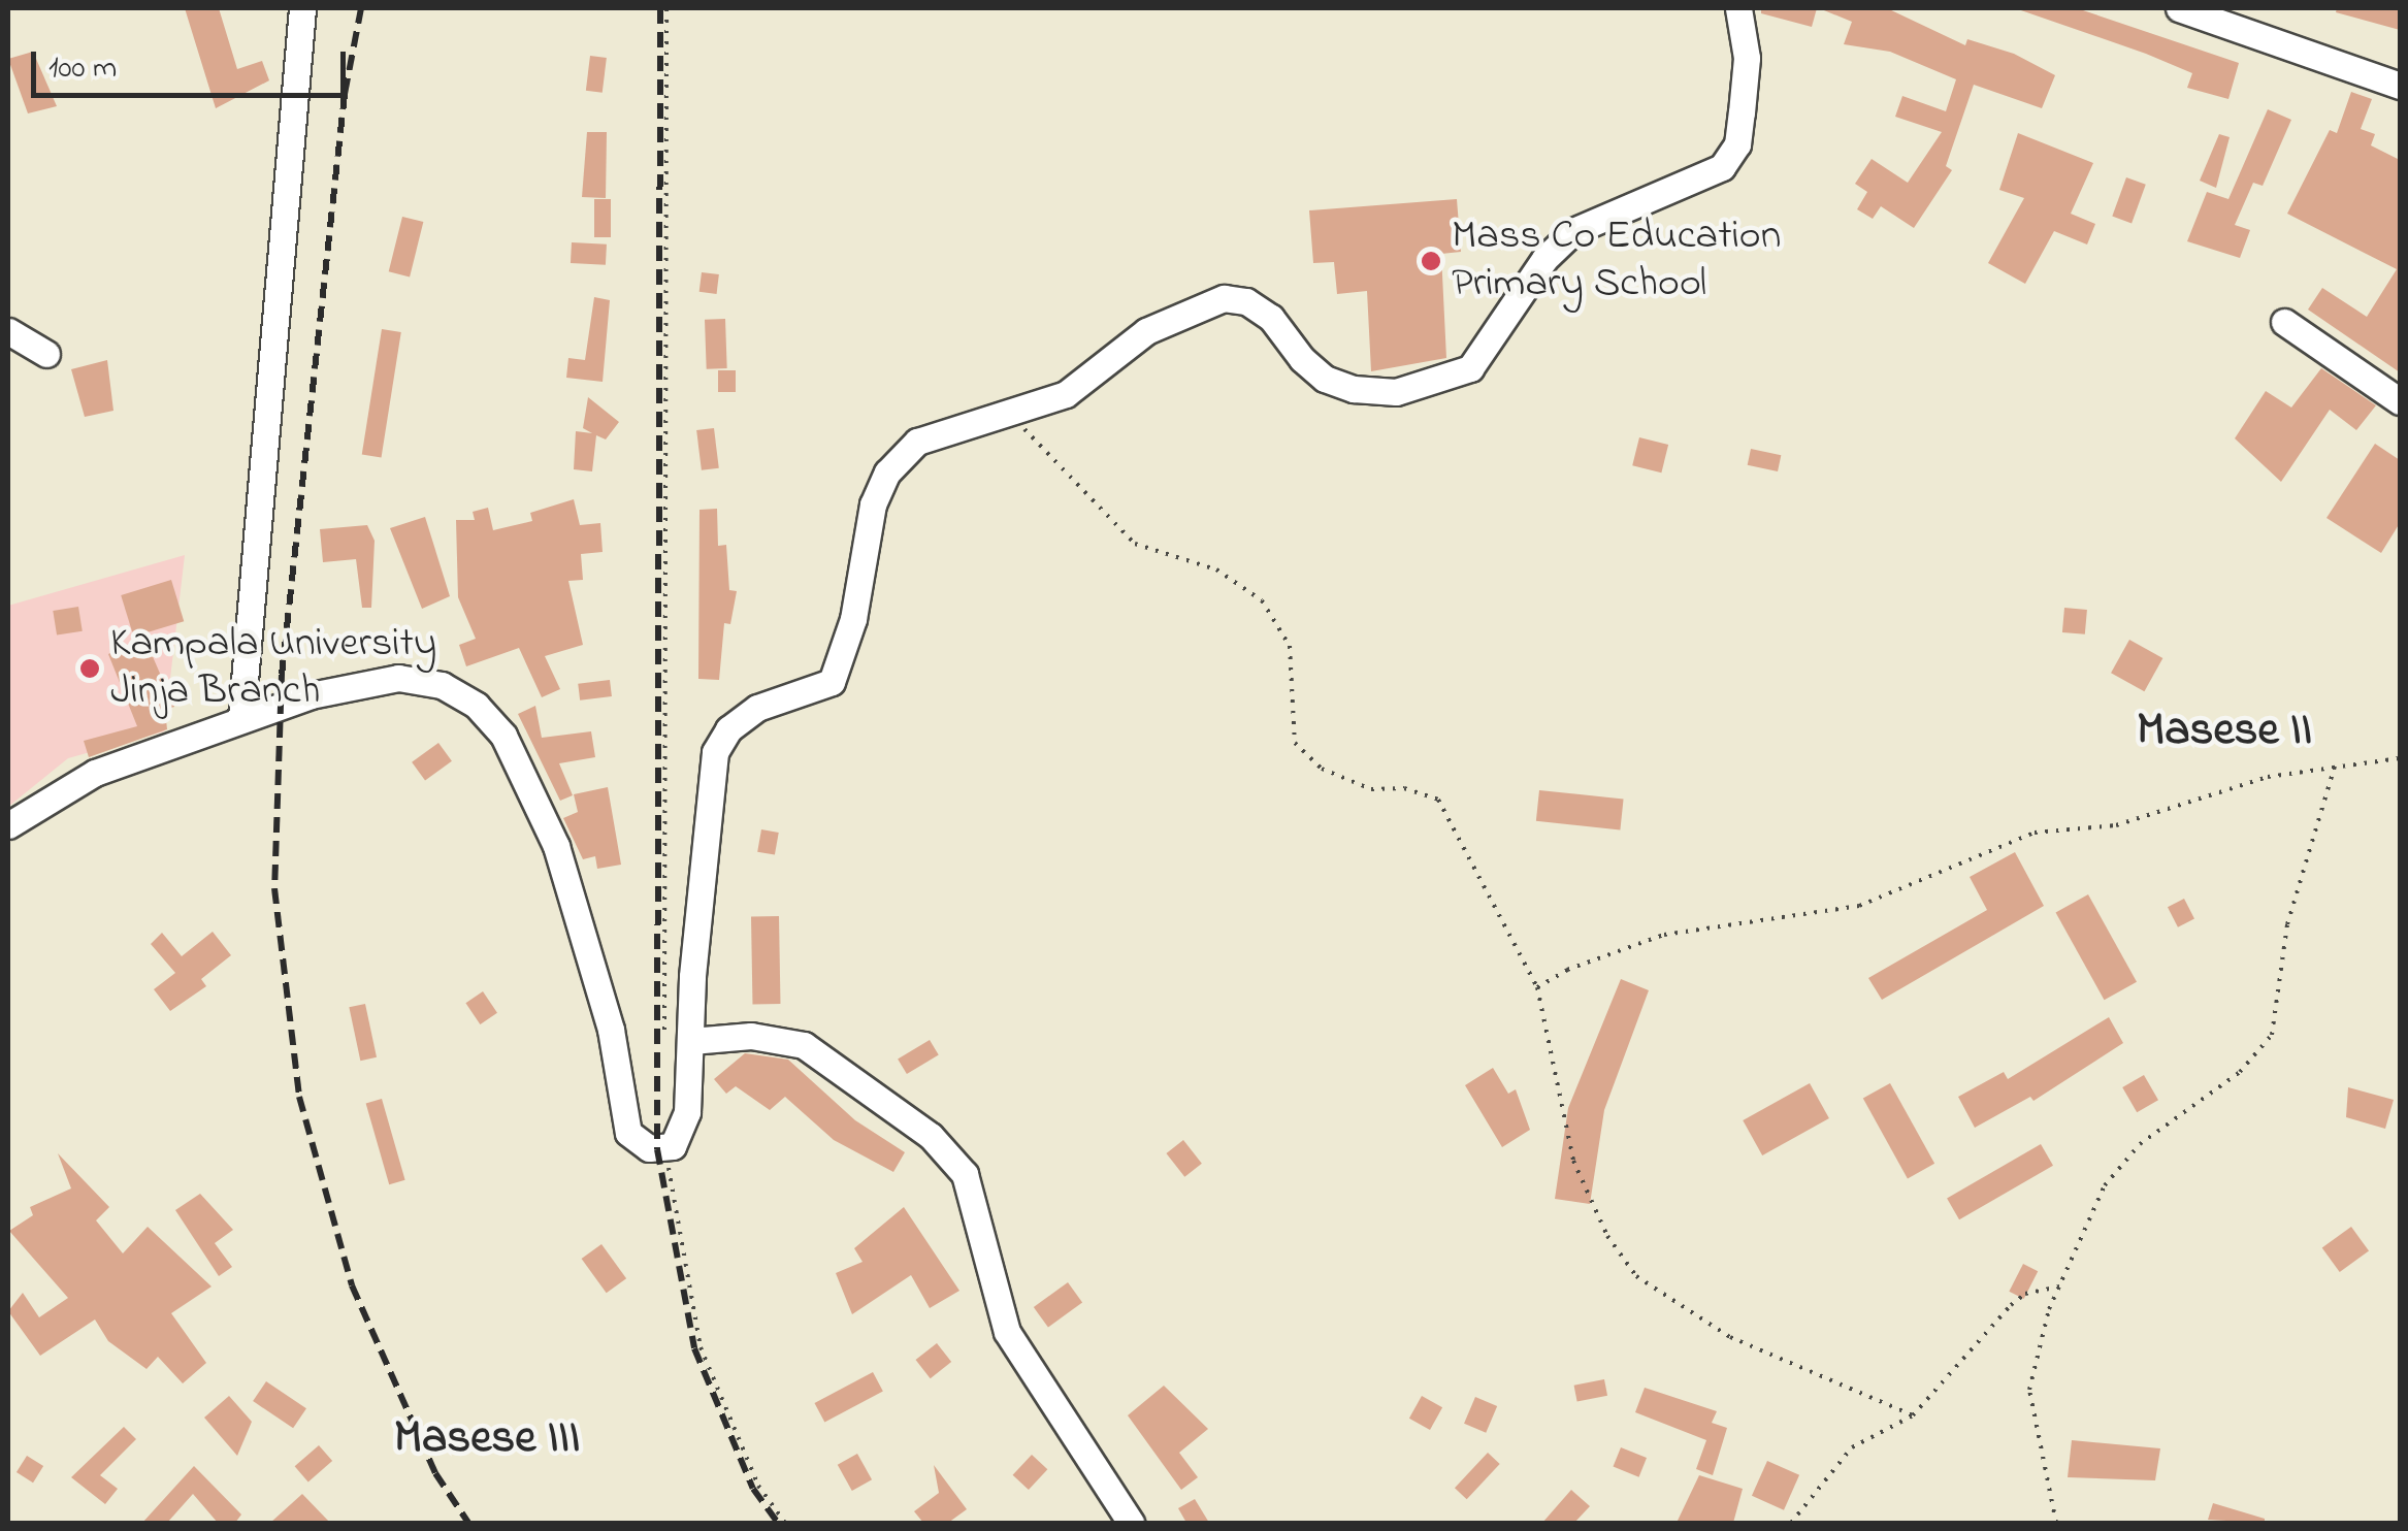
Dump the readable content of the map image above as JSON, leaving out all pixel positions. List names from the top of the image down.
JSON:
{
  "districts": ["Masese II", "Masese III"],
  "places": ["Mass Co Education Primary School", "Kampala University Jinja Branch"],
  "scale_bar": "100 m"
}
